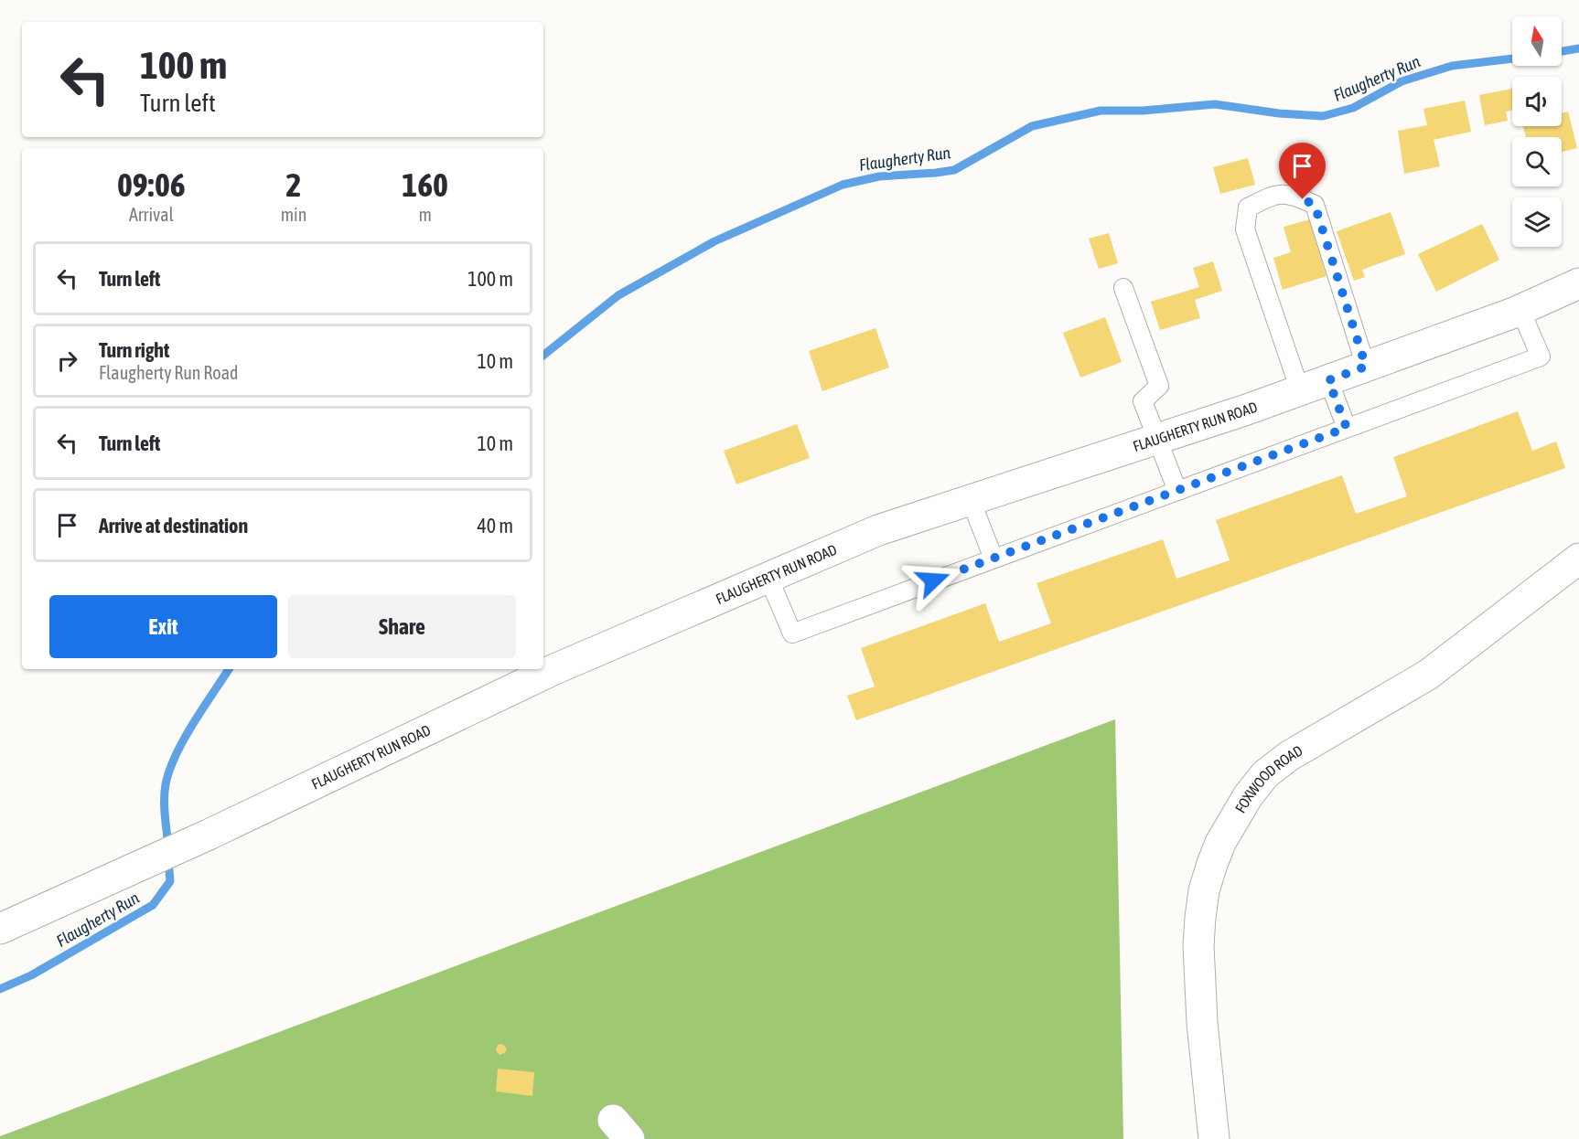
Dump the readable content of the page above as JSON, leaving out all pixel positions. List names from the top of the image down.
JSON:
{
  "streets": {
    "main road": ["FLAUGHERTY RUN ROAD", "FOXWOOD ROAD"]
  },
  "water": ["Flaugherty Run"],
  "north": "top",
  "page": {
    "turn": ["100 m", "Turn left"],
    "eta": [
      "09:06",
      "Arrival",
      "2",
      "min",
      "160",
      "m"
    ],
    "list": [
      {
        "name": "Turn left",
        "value": "100 m"
      },
      {
        "name": "Turn right",
        "note": "Flaugherty Run Road",
        "value": "10 m"
      },
      {
        "name": "Turn left",
        "value": "10 m"
      },
      {
        "name": "Arrive at destination",
        "value": "40 m"
      }
    ],
    "buttons": ["Exit", "Share"]
  }
}
